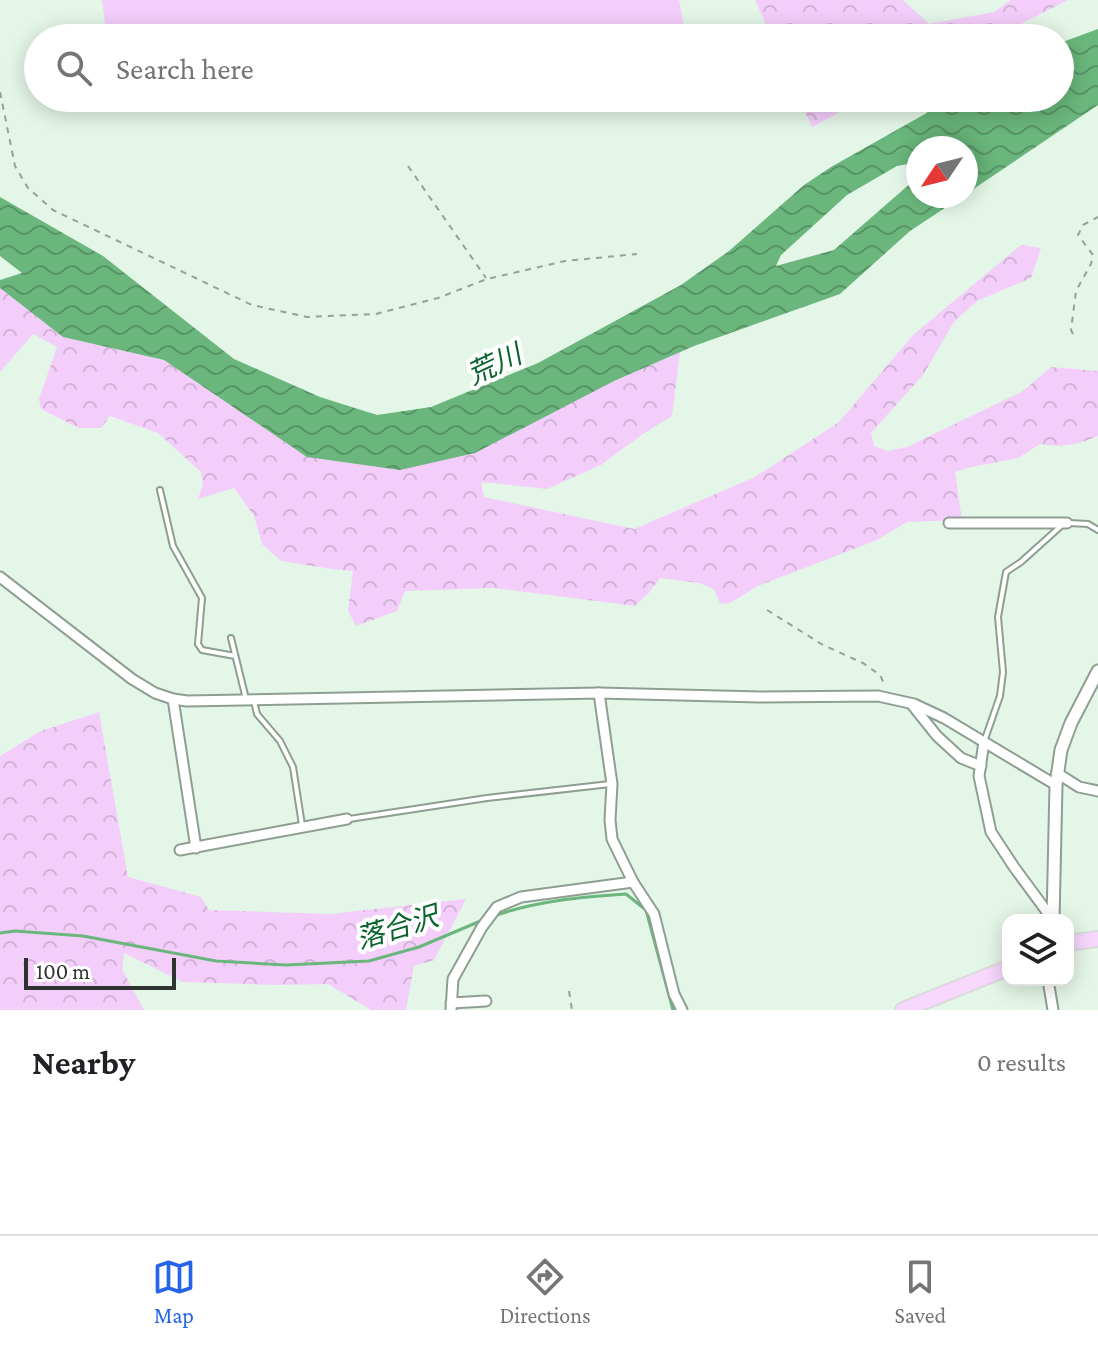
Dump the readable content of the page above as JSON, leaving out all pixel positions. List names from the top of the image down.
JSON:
{
  "water": ["荒川", "落合沢"],
  "scale_bar": "100 m",
  "north": "bottom left",
  "page": {
    "search": "Search here",
    "scale": "100 m",
    "heading": ["Nearby", "0 results"],
    "nav": ["Map", "Directions", "Saved"]
  }
}
